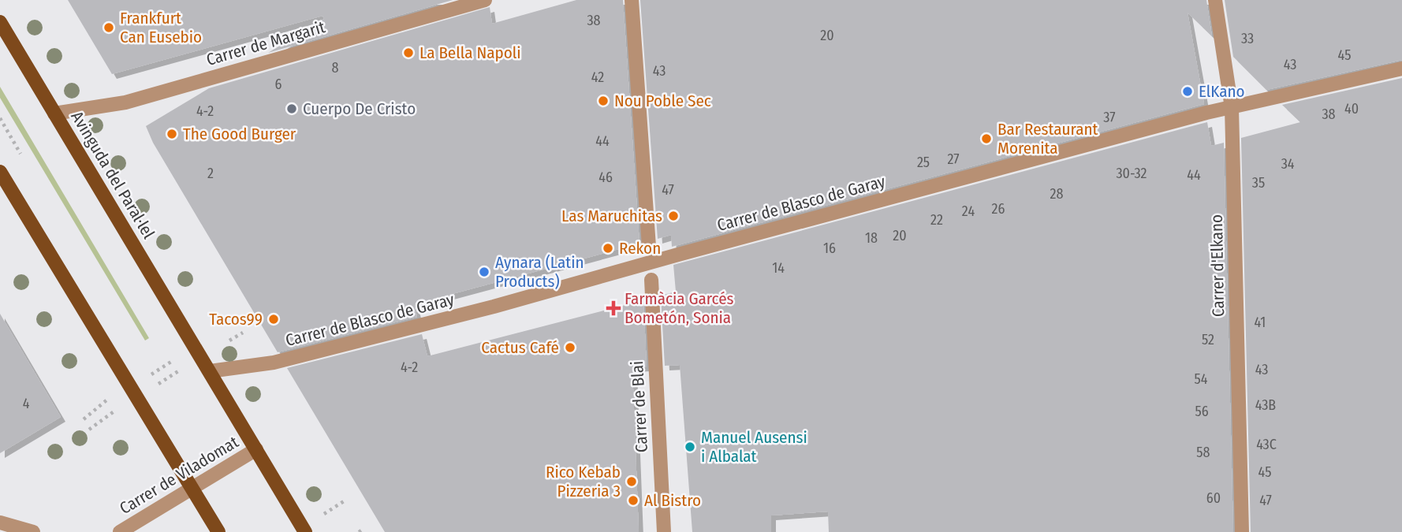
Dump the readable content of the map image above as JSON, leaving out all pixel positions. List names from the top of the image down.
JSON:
{
  "streets": {
    "main road": ["Avinguda del Paral·lel"],
    "street": [
      "Carrer de Margarit",
      "Carrer de Blasco de Garay",
      "Carrer d'Elkano",
      "Carrer de Blai",
      "Carrer de Viladomat"
    ]
  },
  "crossings": [
    ["Carrer de Margarit", "Avinguda del Paral·lel"],
    ["Avinguda del Paral·lel", "Carrer de Blasco de Garay"],
    ["Avinguda del Paral·lel", "Carrer de Viladomat"],
    ["Carrer de Blasco de Garay", "Carrer d'Elkano"]
  ],
  "places": {
    "other": [
      "Frankfurt Can Eusebio",
      "La Bella Napoli",
      "ElKano",
      "Nou Poble Sec",
      "Cuerpo De Cristo",
      "The Good Burger",
      "Bar Restaurant Morenita",
      "Las Maruchitas",
      "Rekon",
      "Aynara (Latin Products)",
      "Tacos99",
      "Cactus Café",
      "Manuel Ausensi i Albalat",
      "Rico Kebab Pizzeria 3",
      "Al Bistro"
    ],
    "health": ["Farmàcia Garcés Bometón, Sonia"]
  },
  "house_numbers": [
    "38",
    "20",
    "33",
    "45",
    "43",
    "8",
    "43",
    "42",
    "6",
    "40",
    "4-2",
    "38",
    "37",
    "44",
    "27",
    "25",
    "34",
    "2",
    "30-32",
    "44",
    "46",
    "35",
    "47",
    "28",
    "26",
    "24",
    "22",
    "20",
    "18",
    "16",
    "14",
    "41",
    "52",
    "4-2",
    "43",
    "54",
    "4",
    "43B",
    "56",
    "43C",
    "58",
    "45",
    "60",
    "47"
  ]
}
